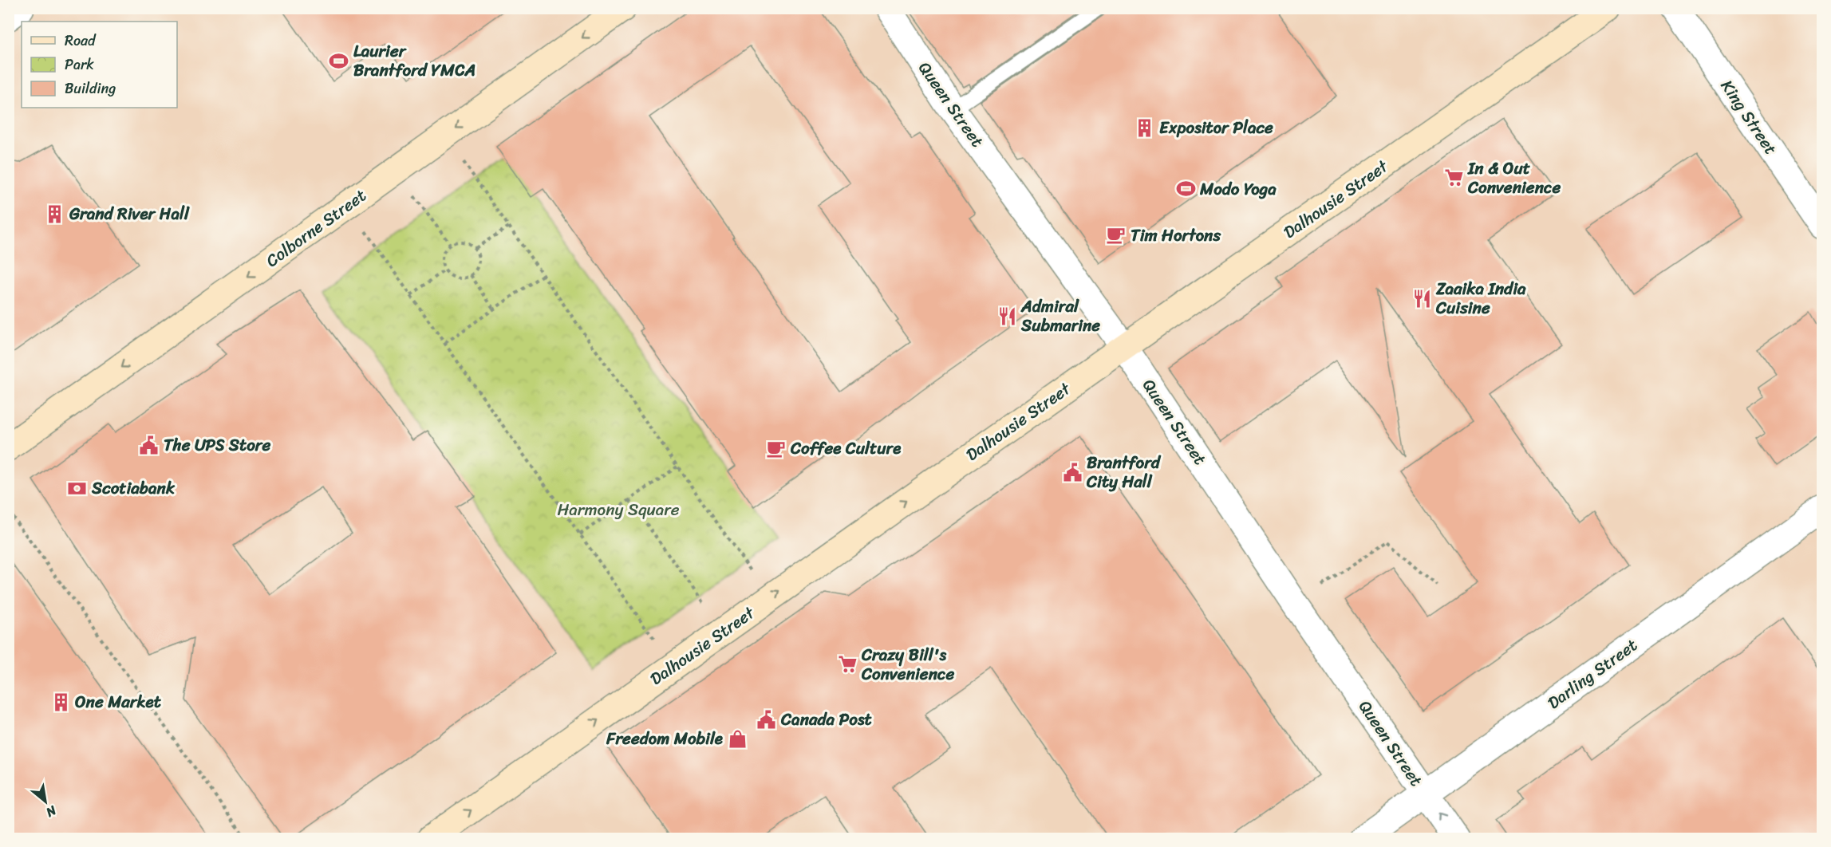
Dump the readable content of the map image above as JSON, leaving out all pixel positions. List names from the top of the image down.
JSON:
{
  "streets": {
    "main road": ["Dalhousie Street", "Colborne Street"],
    "street": ["Queen Street", "King Street", "Darling Street"]
  },
  "crossings": [
    ["Queen Street", "Dalhousie Street"],
    ["Queen Street", "Darling Street"]
  ],
  "one_way": ["Dalhousie Street", "Colborne Street"],
  "parks": ["Harmony Square"],
  "places": {
    "sports": ["Laurier Brantford YMCA", "Modo Yoga"],
    "building": ["Expositor Place", "Grand River Hall", "One Market"],
    "supermarket": ["In & Out Convenience", "Crazy Bill's Convenience"],
    "cafe": ["Tim Hortons", "Coffee Culture"],
    "restaurant": ["Zaaika India Cuisine", "Admiral Submarine"],
    "public building": ["The UPS Store", "Brantford City Hall", "Canada Post"],
    "bank": ["Scotiabank"],
    "shop": ["Freedom Mobile"]
  },
  "legend": ["Road", "Park", "Building"],
  "north": "bottom right"
}
